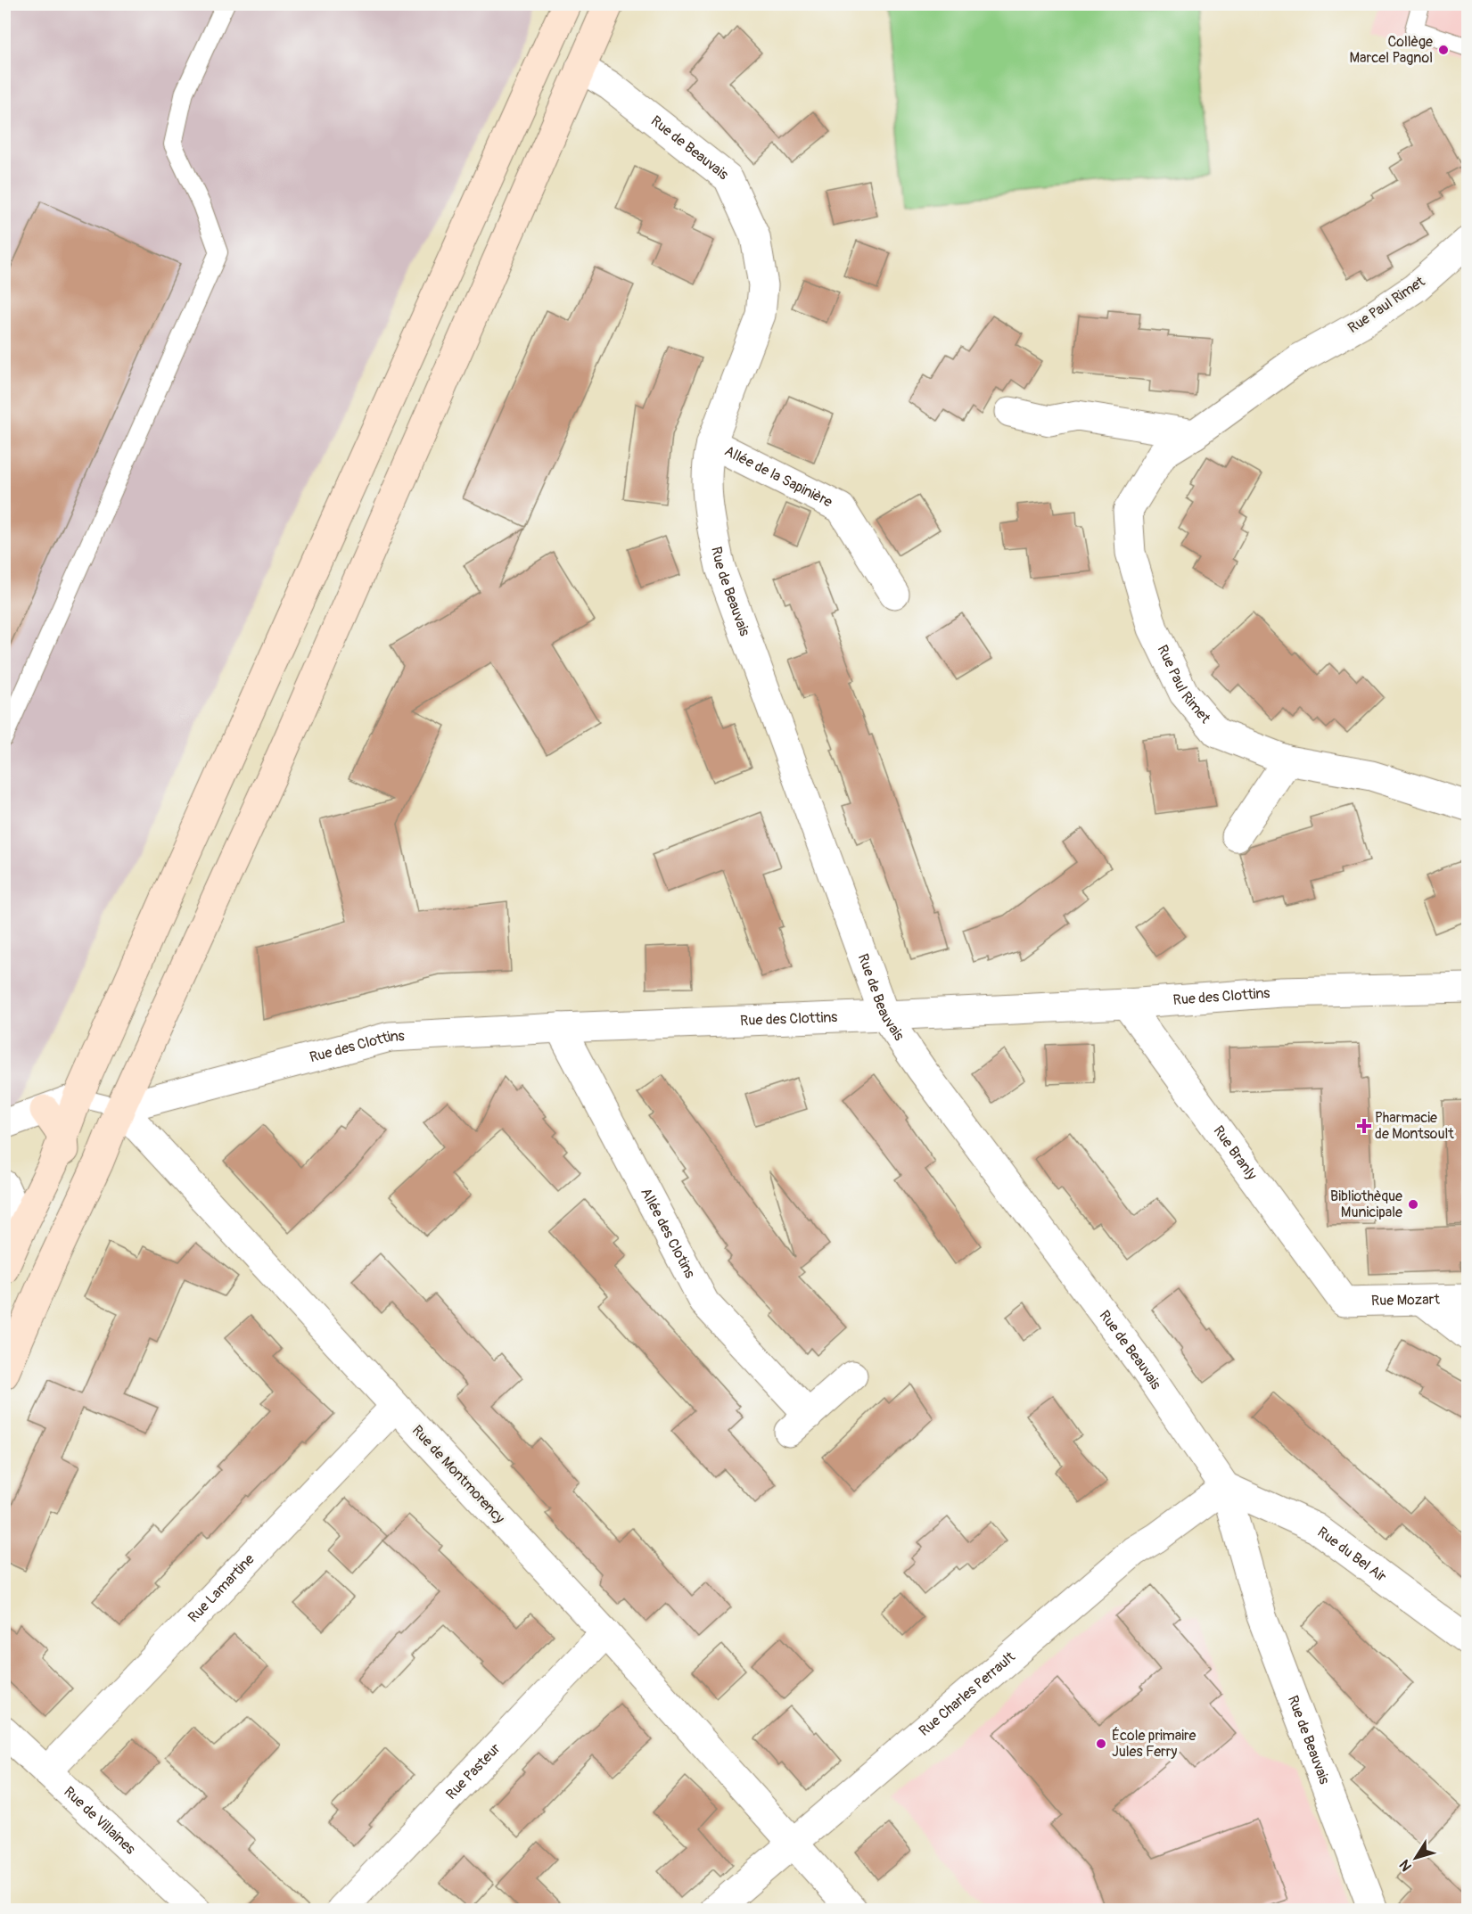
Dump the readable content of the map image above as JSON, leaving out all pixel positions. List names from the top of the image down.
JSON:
{
  "streets": {
    "street": [
      "Rue de Beauvais",
      "Rue Paul Rimet",
      "Allée de la Sapinière",
      "Rue des Clottins",
      "Rue Branly",
      "Allée des Clotins",
      "Rue Mozart",
      "Rue de Montmorency",
      "Rue du Bel Air",
      "Rue Lamartine",
      "Rue Charles Perrault",
      "Rue Pasteur",
      "Rue de Villaines"
    ]
  },
  "crossings": [
    ["Rue de Beauvais", "Allée de la Sapinière"],
    ["Rue de Beauvais", "Rue des Clottins"],
    ["Rue de Beauvais", "Rue du Bel Air"],
    ["Rue de Beauvais", "Rue Charles Perrault"],
    ["Rue des Clottins", "Rue Branly"],
    ["Rue des Clottins", "Allée des Clotins"],
    ["Rue des Clottins", "Rue de Montmorency"],
    ["Rue Branly", "Rue Mozart"],
    ["Rue de Montmorency", "Rue Lamartine"],
    ["Rue de Montmorency", "Rue Charles Perrault"],
    ["Rue de Montmorency", "Rue Pasteur"],
    ["Rue du Bel Air", "Rue Charles Perrault"],
    ["Rue Lamartine", "Rue de Villaines"]
  ],
  "places": {
    "other": ["Collège Marcel Pagnol", "Bibliothèque Municipale", "École primaire Jules Ferry"],
    "health": ["Pharmacie de Montsoult"]
  },
  "north": "bottom left"
}
